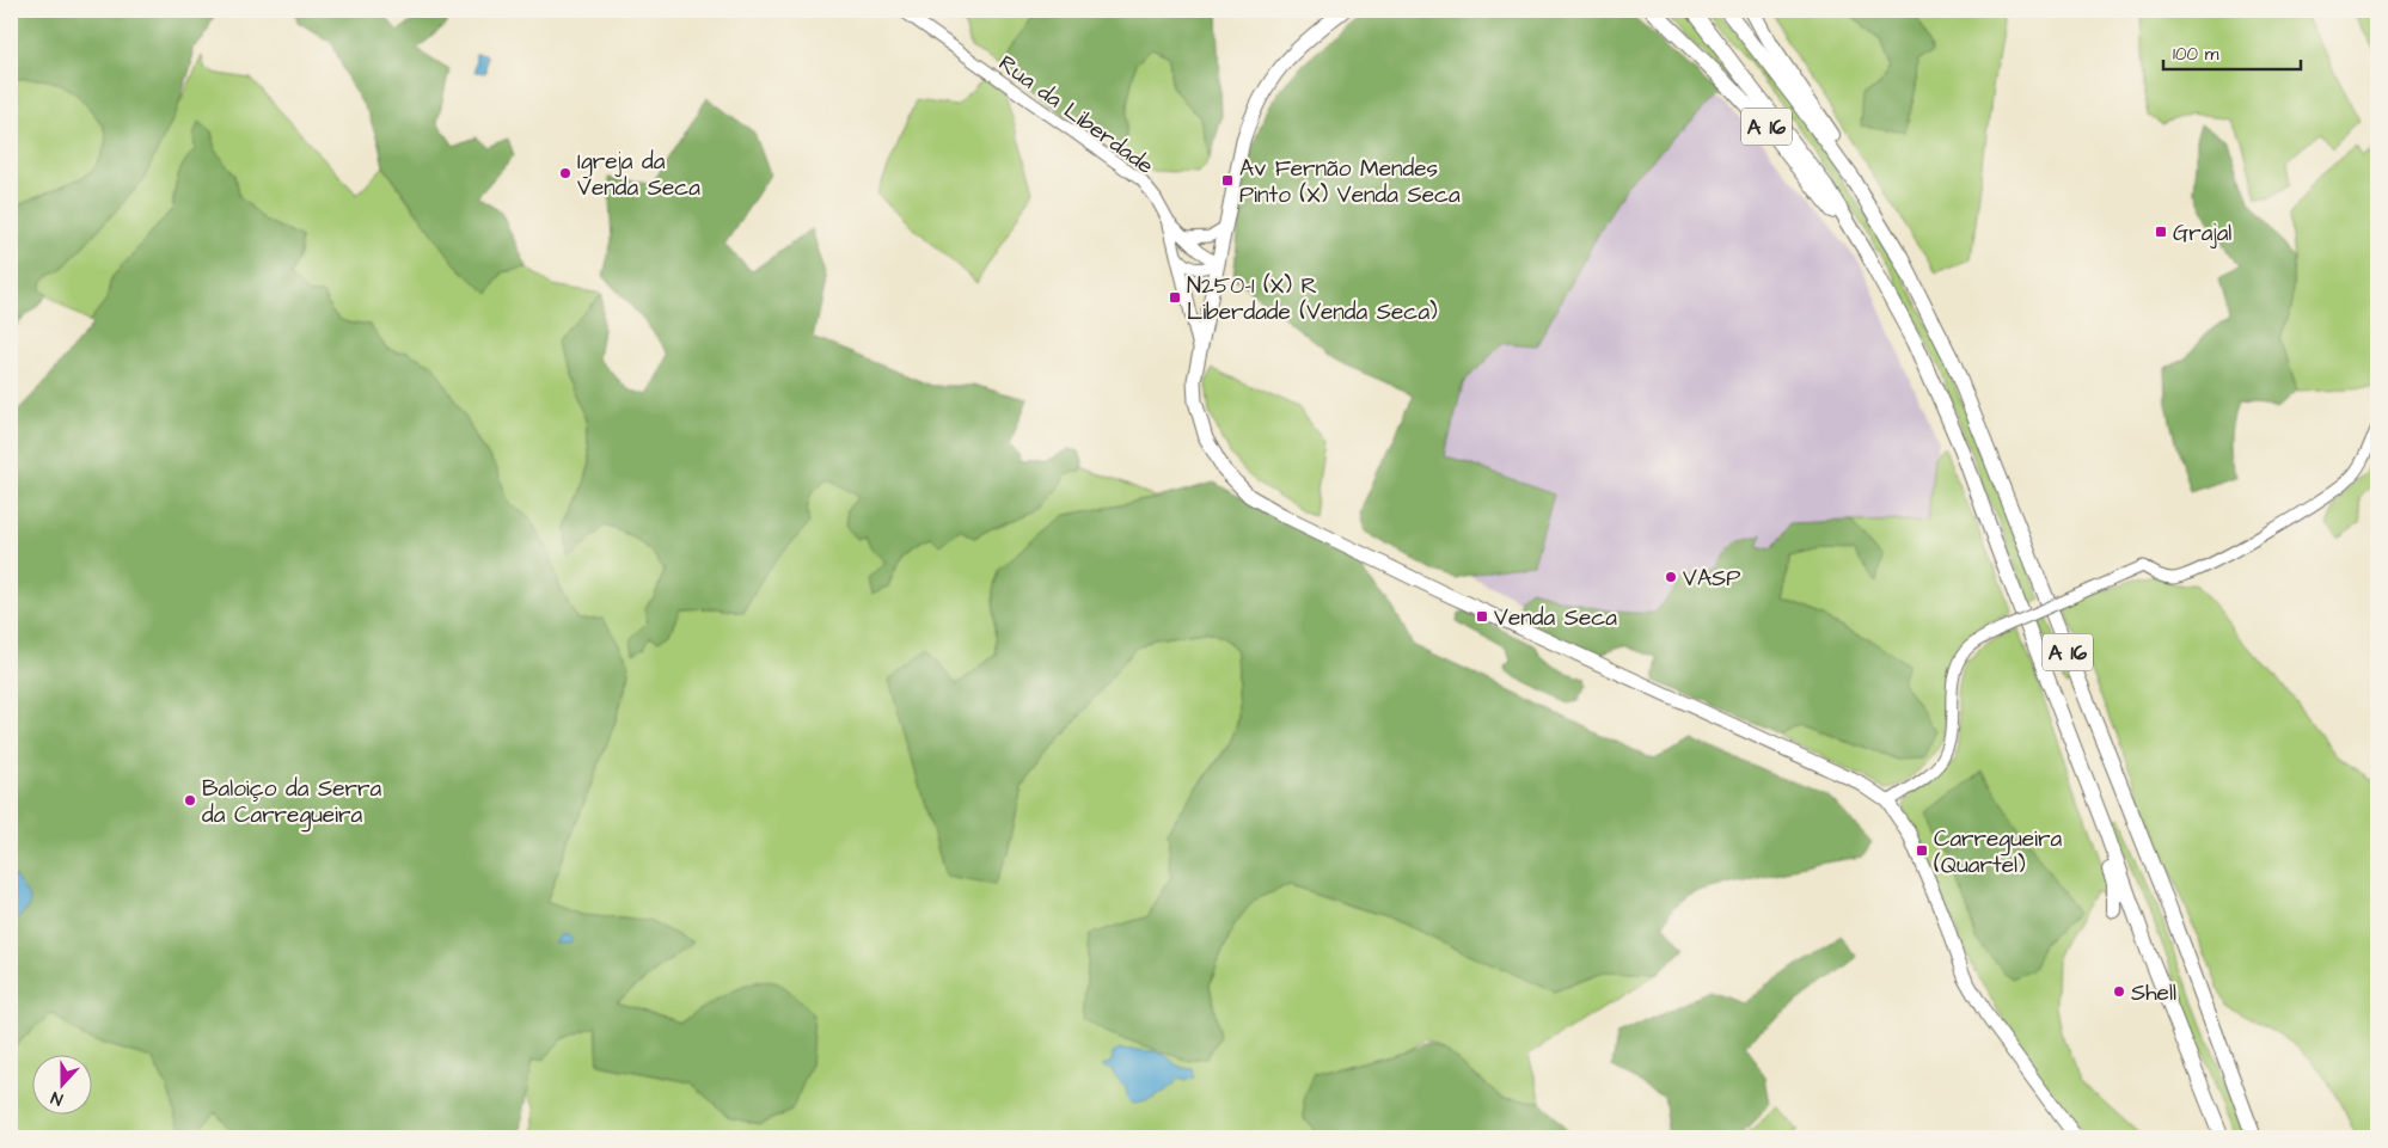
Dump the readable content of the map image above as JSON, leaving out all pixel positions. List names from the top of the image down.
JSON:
{
  "streets": {
    "highway": ["A 16"],
    "street": ["Rua da Liberdade"]
  },
  "places": {
    "other": [
      "Igreja da Venda Seca",
      "VASP",
      "Baloiço da Serra da Carregueira",
      "Shell"
    ],
    "transit": [
      "Av Fernão Mendes Pinto (X) Venda Seca",
      "Grajal",
      "N250-1 (X) R Liberdade (Venda Seca)",
      "Venda Seca",
      "Carregueira (Quartel)"
    ]
  },
  "scale_bar": "100 m",
  "north": "bottom"
}
